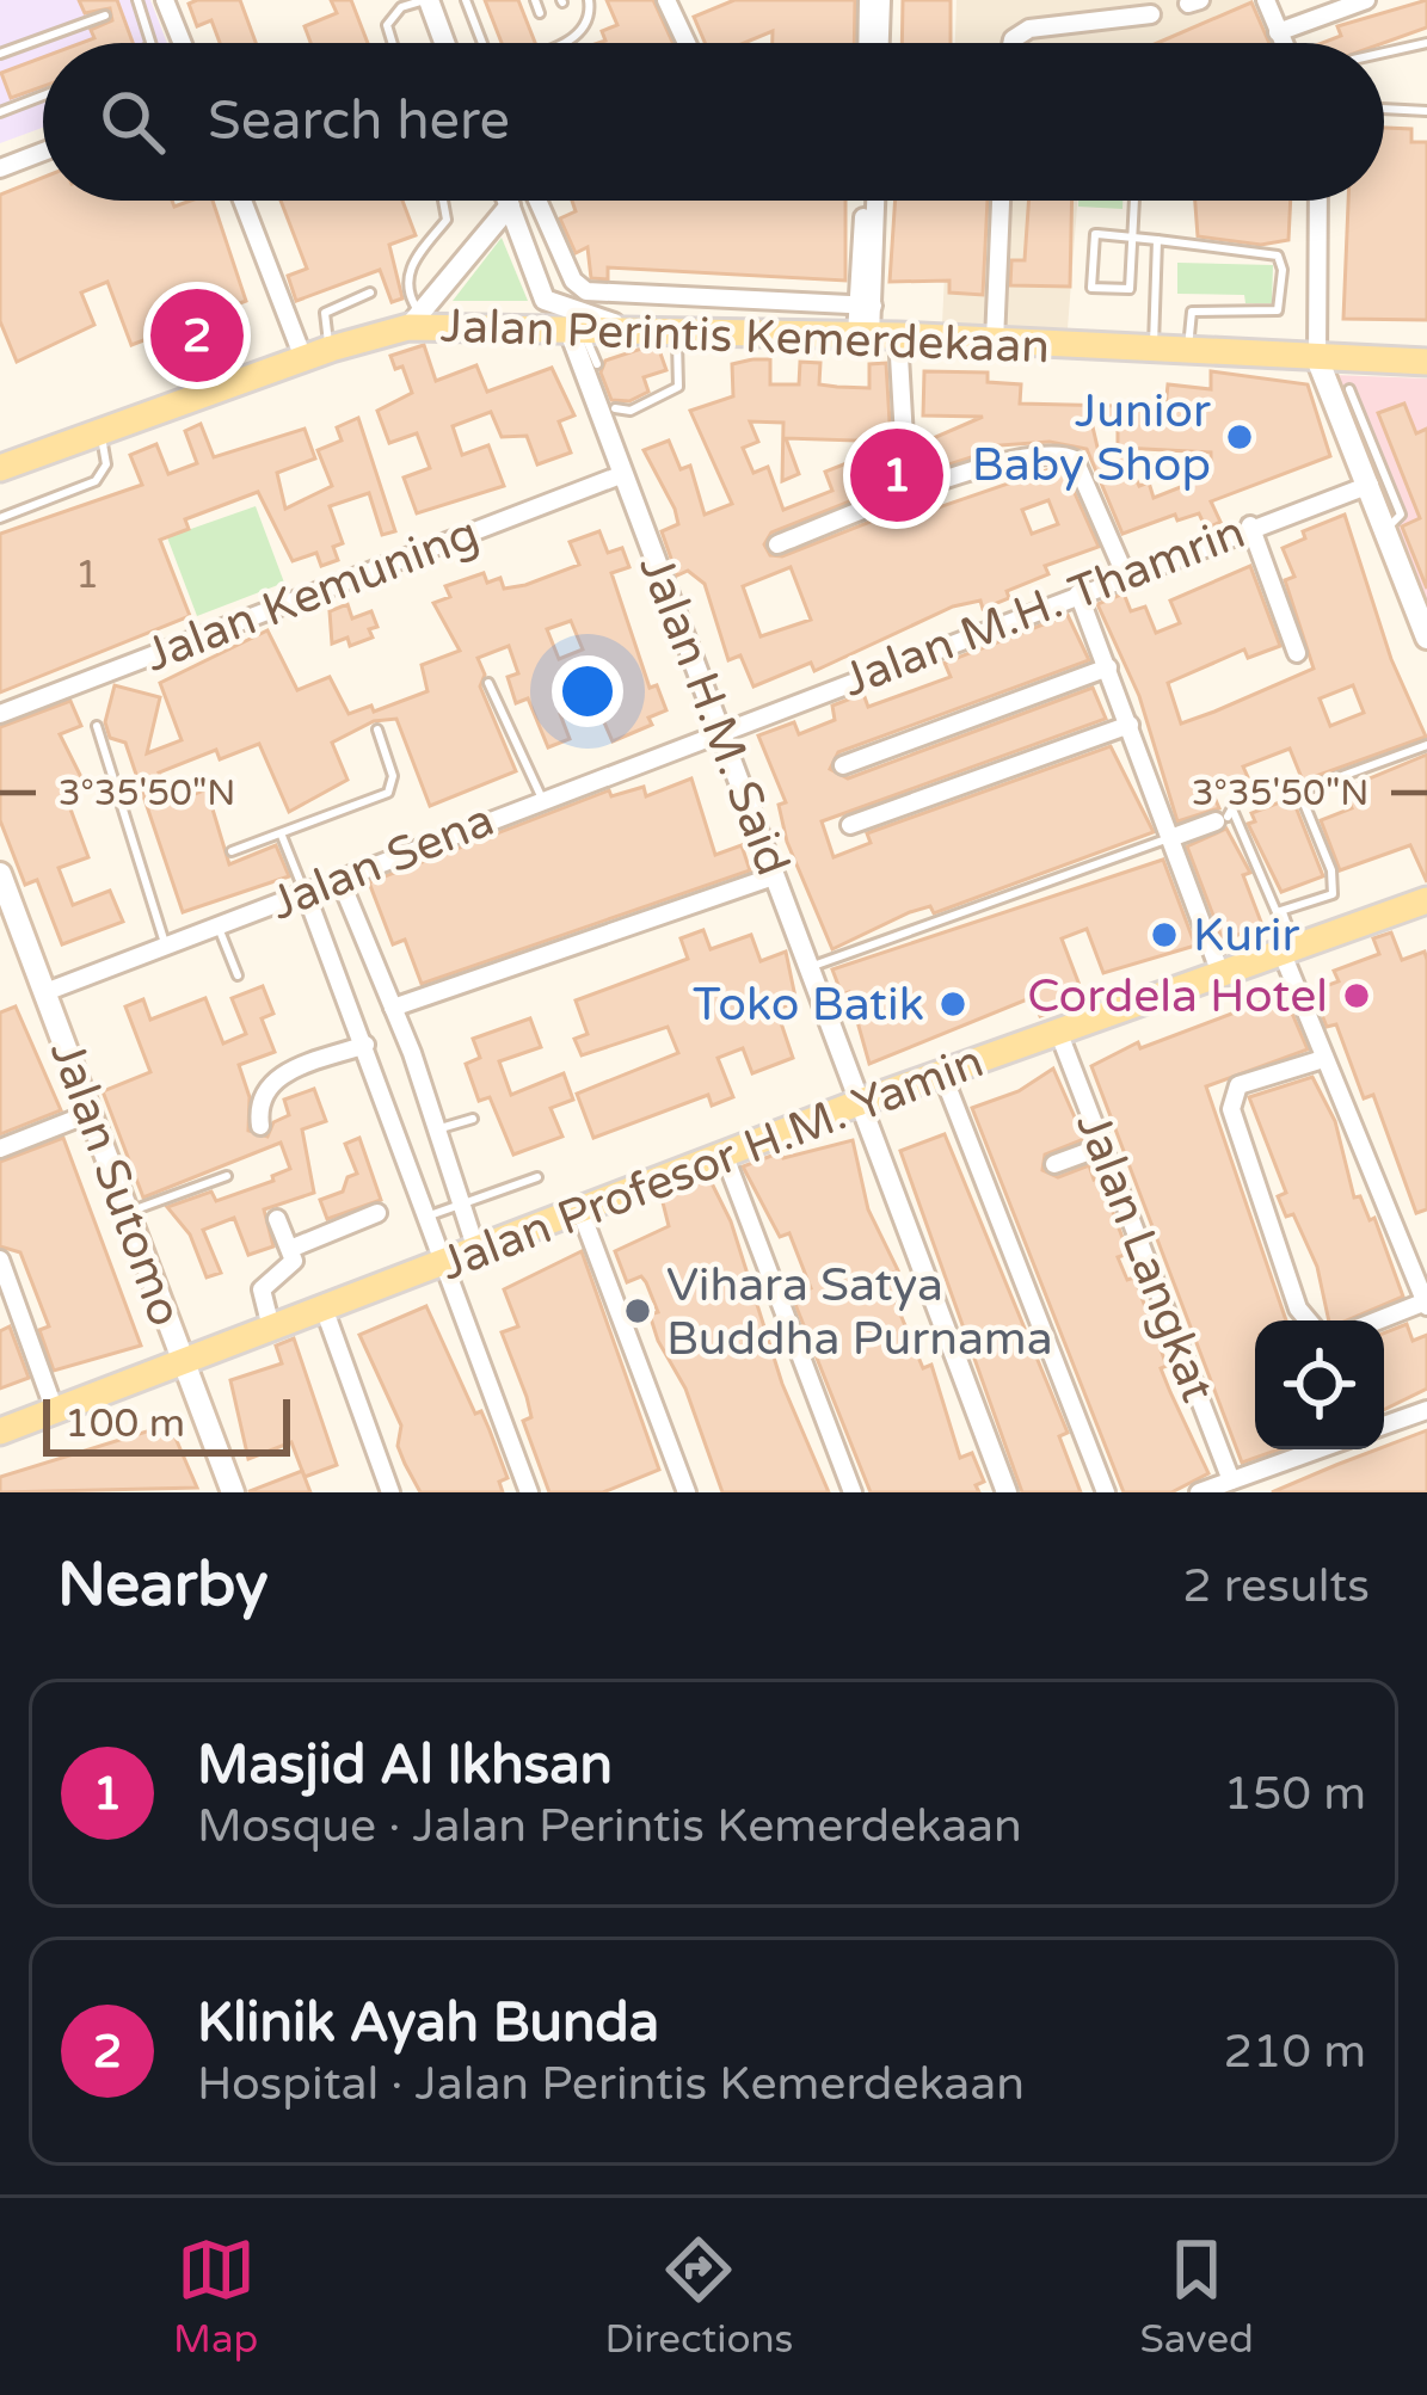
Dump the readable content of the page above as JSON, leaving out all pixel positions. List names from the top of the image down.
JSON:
{
  "streets": {
    "main road": ["Jalan Perintis Kemerdekaan", "Jalan Profesor H.M. Yamin", "Jalan Sutomo"],
    "street": [
      "Jalan Kemuning",
      "Jalan M.H. Thamrin",
      "Jalan H.M. Said",
      "Jalan Sena",
      "Jalan Langkat"
    ]
  },
  "crossings": [
    ["Jalan Perintis Kemerdekaan", "Jalan H.M. Said"],
    ["Jalan Kemuning", "Jalan H.M. Said"],
    ["Jalan M.H. Thamrin", "Jalan H.M. Said"],
    ["Jalan M.H. Thamrin", "Jalan Sena"],
    ["Jalan H.M. Said", "Jalan Sena"],
    ["Jalan H.M. Said", "Jalan Profesor H.M. Yamin"],
    ["Jalan Sena", "Jalan Sutomo"],
    ["Jalan Profesor H.M. Yamin", "Jalan Sutomo"],
    ["Jalan Profesor H.M. Yamin", "Jalan Langkat"]
  ],
  "places": [
    "Junior Baby Shop",
    "Kurir",
    "Cordela Hotel",
    "Toko Batik",
    "Vihara Satya Buddha Purnama"
  ],
  "house_numbers": ["1"],
  "scale_bar": "100 m",
  "page": {
    "search": "Search here",
    "pins": ["2", "1"],
    "scale": "100 m",
    "heading": ["Nearby", "2 results"],
    "list": [
      {
        "mark": "1",
        "name": "Masjid Al Ikhsan",
        "note": "Mosque · Jalan Perintis Kemerdekaan",
        "value": "150 m"
      },
      {
        "mark": "2",
        "name": "Klinik Ayah Bunda",
        "note": "Hospital · Jalan Perintis Kemerdekaan",
        "value": "210 m"
      }
    ],
    "nav": ["Map", "Directions", "Saved"]
  },
  "coordinates": ["3°35'50\"N"]
}
